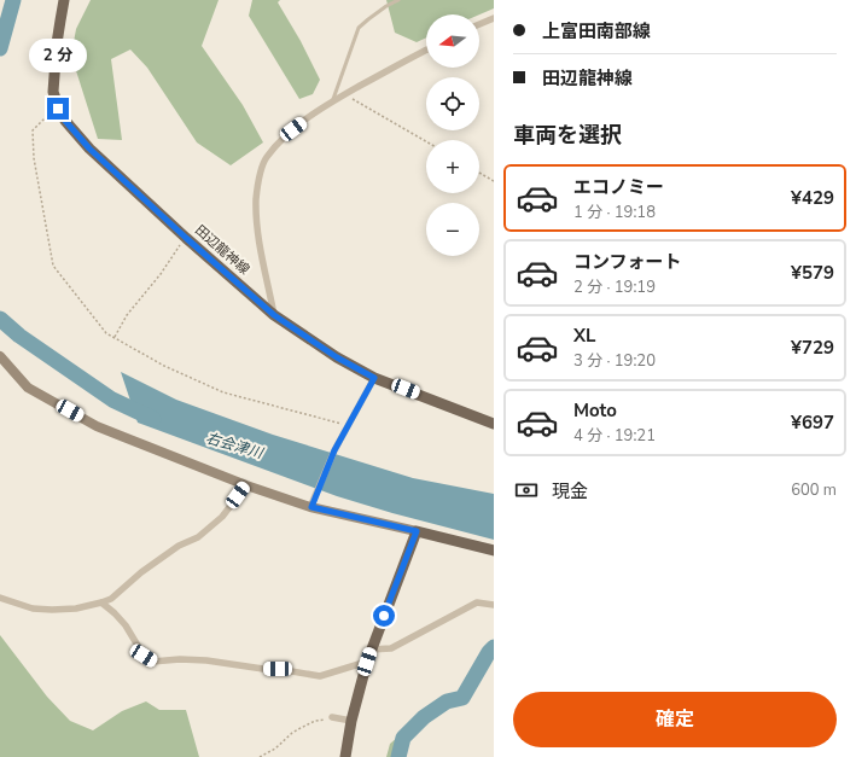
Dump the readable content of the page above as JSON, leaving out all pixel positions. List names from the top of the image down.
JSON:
{
  "streets": {
    "main road": ["田辺龍神線"]
  },
  "water": ["右会津川"],
  "north": "left",
  "page": {
    "banner": ["上富田南部線", "田辺龍神線"],
    "map_buttons": ["+", "−"],
    "bubble": "2 分",
    "heading": "車両を選択",
    "list": [
      {
        "name": "エコノミー",
        "note": "1 分 · 19:18",
        "value": "¥429"
      },
      {
        "name": "コンフォート",
        "note": "2 分 · 19:19",
        "value": "¥579"
      },
      {
        "name": "XL",
        "note": "3 分 · 19:20",
        "value": "¥729"
      },
      {
        "name": "Moto",
        "note": "4 分 · 19:21",
        "value": "¥697"
      }
    ],
    "pay": ["現金", "600 m"],
    "buttons": "確定"
  }
}
